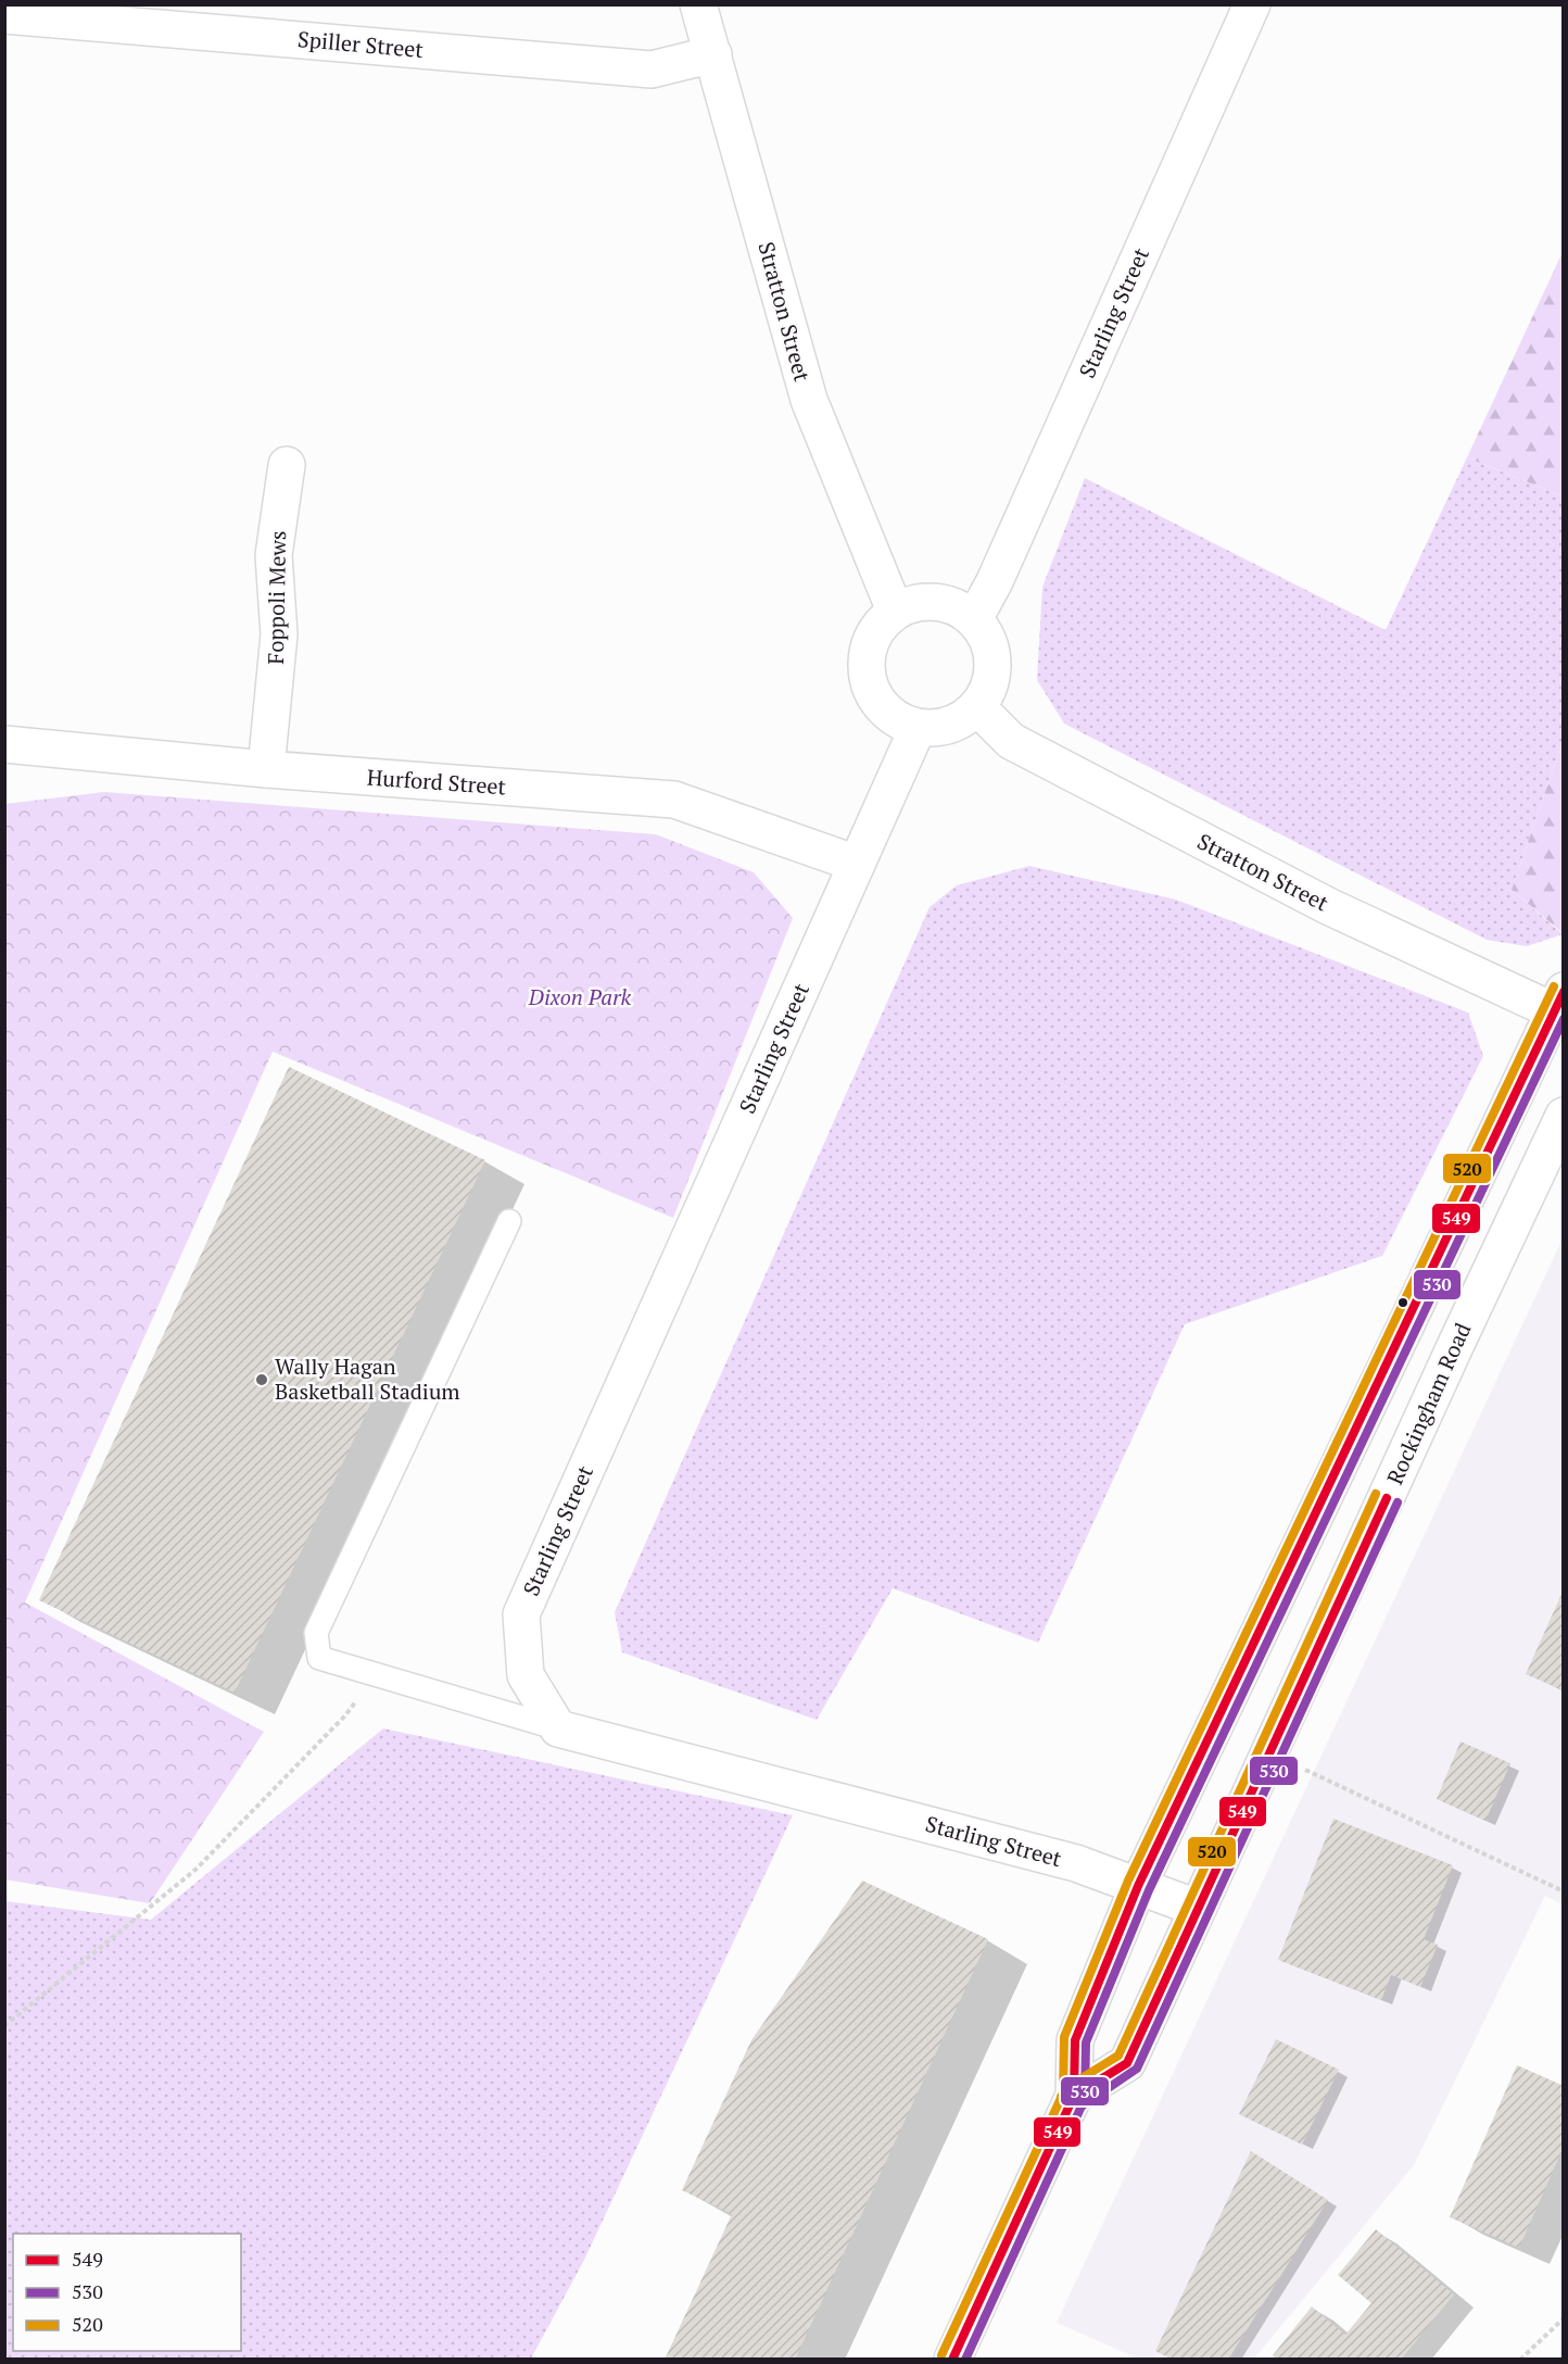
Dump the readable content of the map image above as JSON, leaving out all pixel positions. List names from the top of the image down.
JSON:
{
  "streets": {
    "street": [
      "Spiller Street",
      "Stratton Street",
      "Starling Street",
      "Foppoli Mews",
      "Hurford Street",
      "Rockingham Road"
    ]
  },
  "crossings": [
    ["Spiller Street", "Stratton Street"],
    ["Stratton Street", "Starling Street"],
    ["Starling Street", "Hurford Street"],
    ["Starling Street", "Rockingham Road"],
    ["Foppoli Mews", "Hurford Street"]
  ],
  "parks": ["Dixon Park"],
  "places": ["Wally Hagan Basketball Stadium"],
  "lines": ["transit line 520", "transit line 549", "transit line 530"],
  "legend": ["549", "530", "520"]
}
